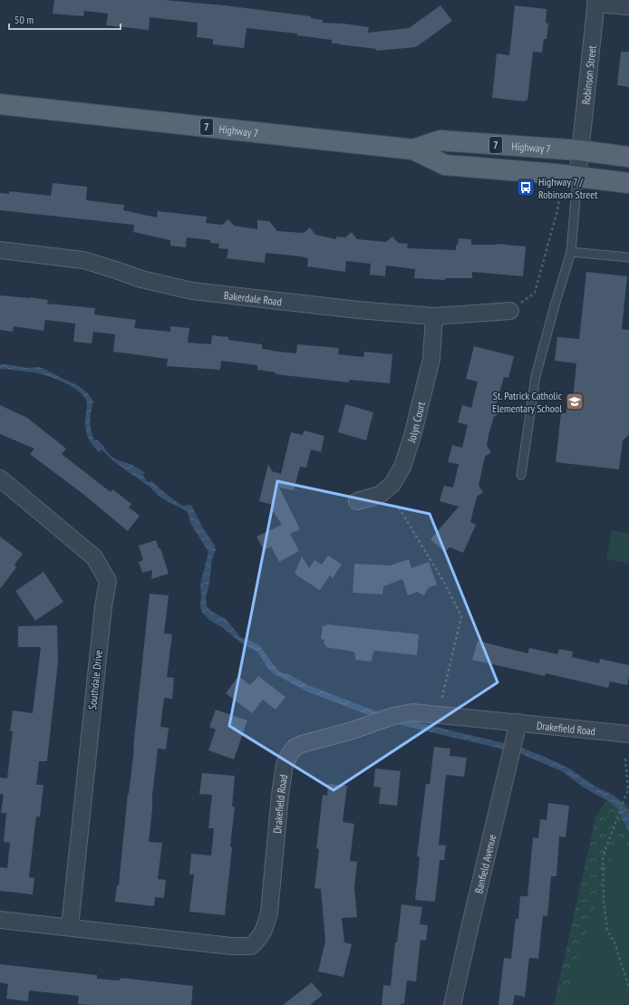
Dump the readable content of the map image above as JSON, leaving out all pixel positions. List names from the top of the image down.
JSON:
{
  "streets": {
    "main road": ["7", "Highway 7"],
    "street": [
      "Robinson Street",
      "Bakerdale Road",
      "Jolyn Court",
      "Southdale Drive",
      "Drakefield Road",
      "Banfield Avenue"
    ]
  },
  "crossings": [
    ["Robinson Street", "Highway 7"],
    ["Bakerdale Road", "Jolyn Court"],
    ["Southdale Drive", "Drakefield Road"],
    ["Drakefield Road", "Banfield Avenue"]
  ],
  "places": {
    "bus stop": ["Highway 7 / Robinson Street"],
    "school or university": ["St. Patrick Catholic Elementary School"]
  },
  "scale_bar": "50 m"
}
